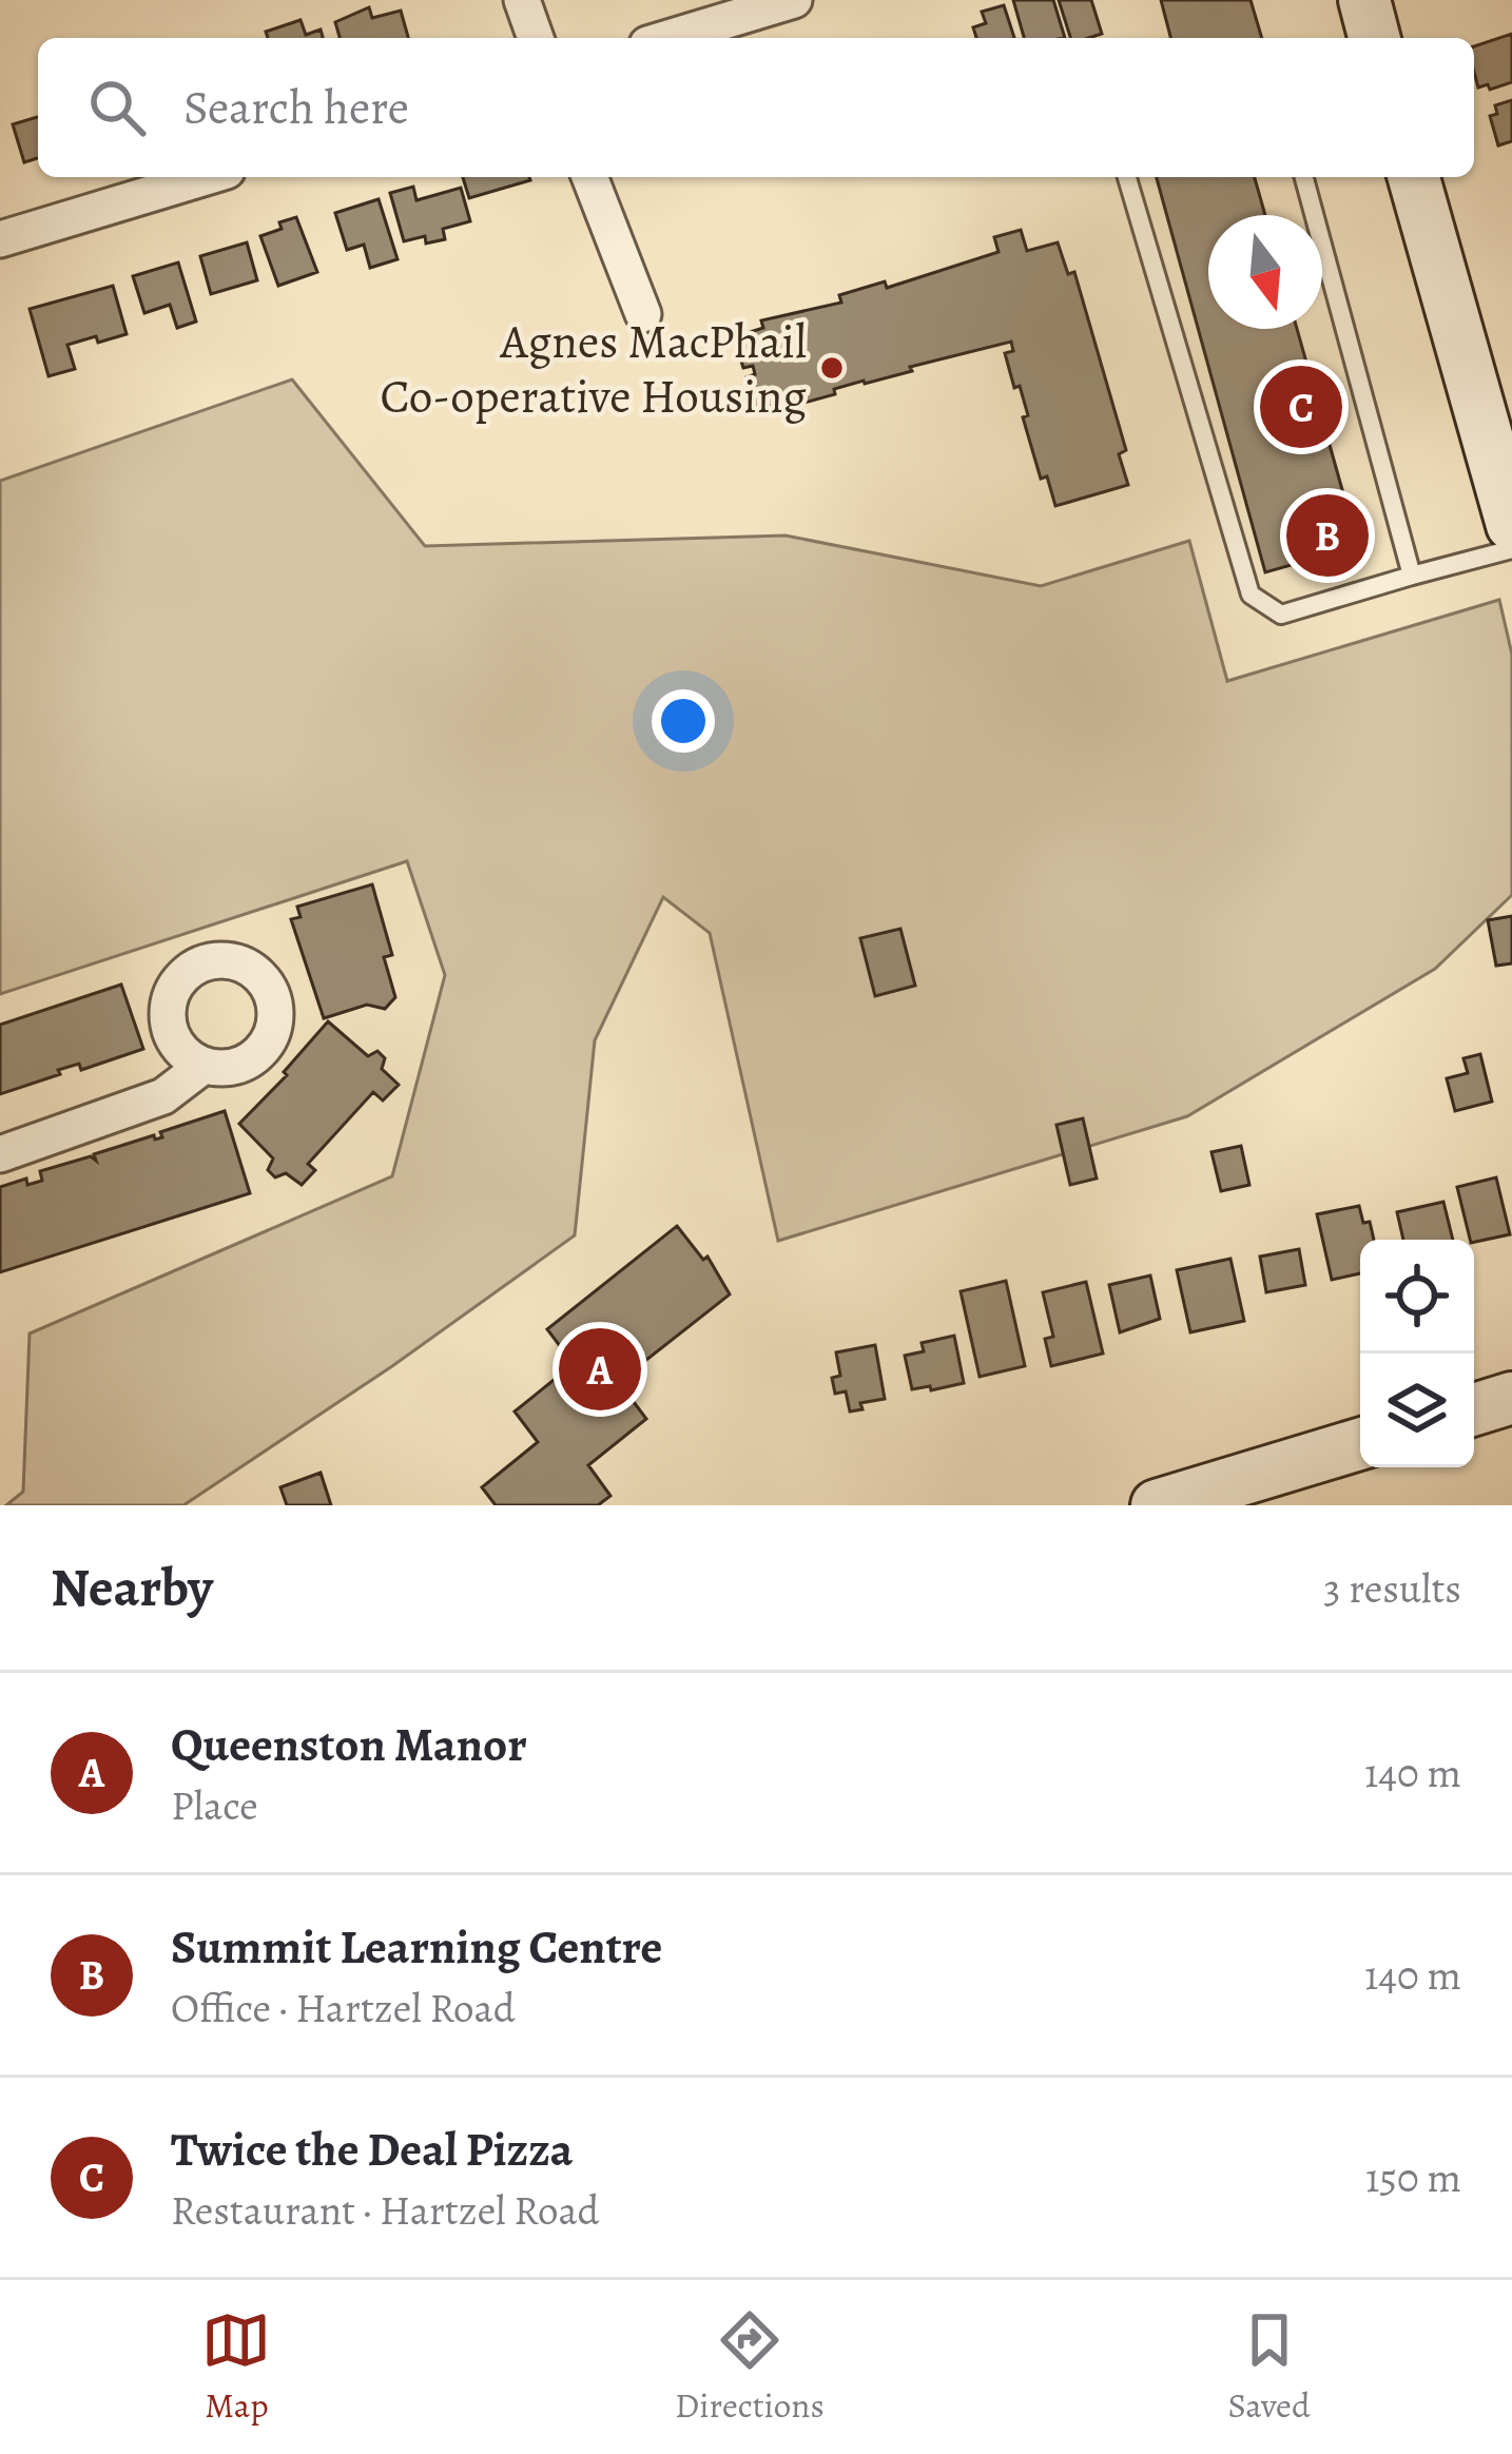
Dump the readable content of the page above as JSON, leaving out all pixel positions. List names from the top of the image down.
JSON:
{
  "places": ["Agnes MacPhail Co-operative Housing"],
  "north": "bottom",
  "page": {
    "search": "Search here",
    "pins": ["C", "B", "A"],
    "heading": ["Nearby", "3 results"],
    "list": [
      {
        "mark": "A",
        "name": "Queenston Manor",
        "note": "Place",
        "value": "140 m"
      },
      {
        "mark": "B",
        "name": "Summit Learning Centre",
        "note": "Office · Hartzel Road",
        "value": "140 m"
      },
      {
        "mark": "C",
        "name": "Twice the Deal Pizza",
        "note": "Restaurant · Hartzel Road",
        "value": "150 m"
      }
    ],
    "nav": ["Map", "Directions", "Saved"]
  }
}
